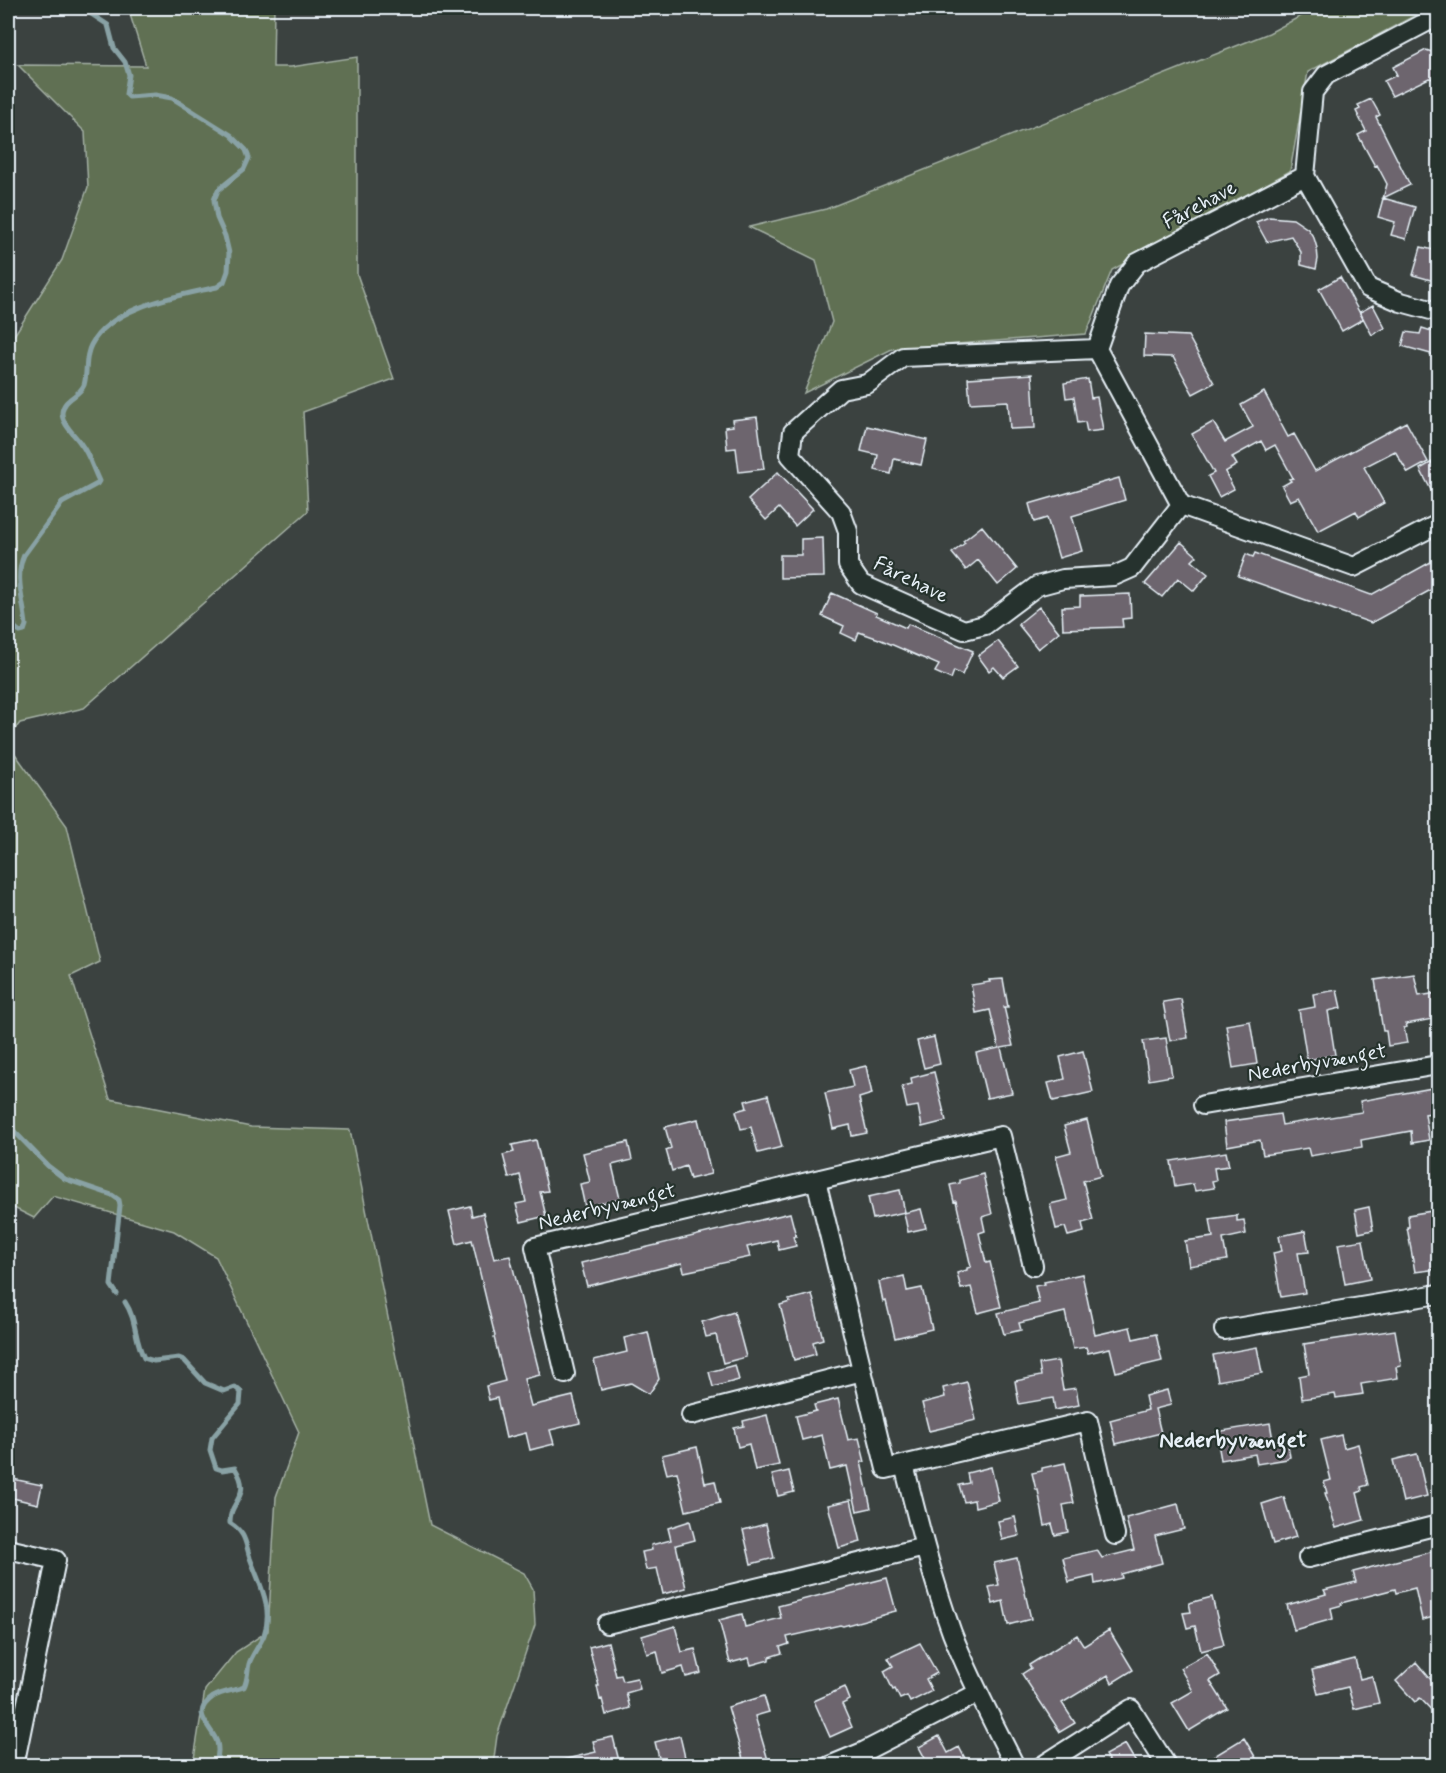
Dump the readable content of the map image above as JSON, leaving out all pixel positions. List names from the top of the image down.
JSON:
{
  "streets": {
    "street": ["Fårehave", "Nederbyvænget"]
  },
  "districts": ["Nederbyvænget"]
}
